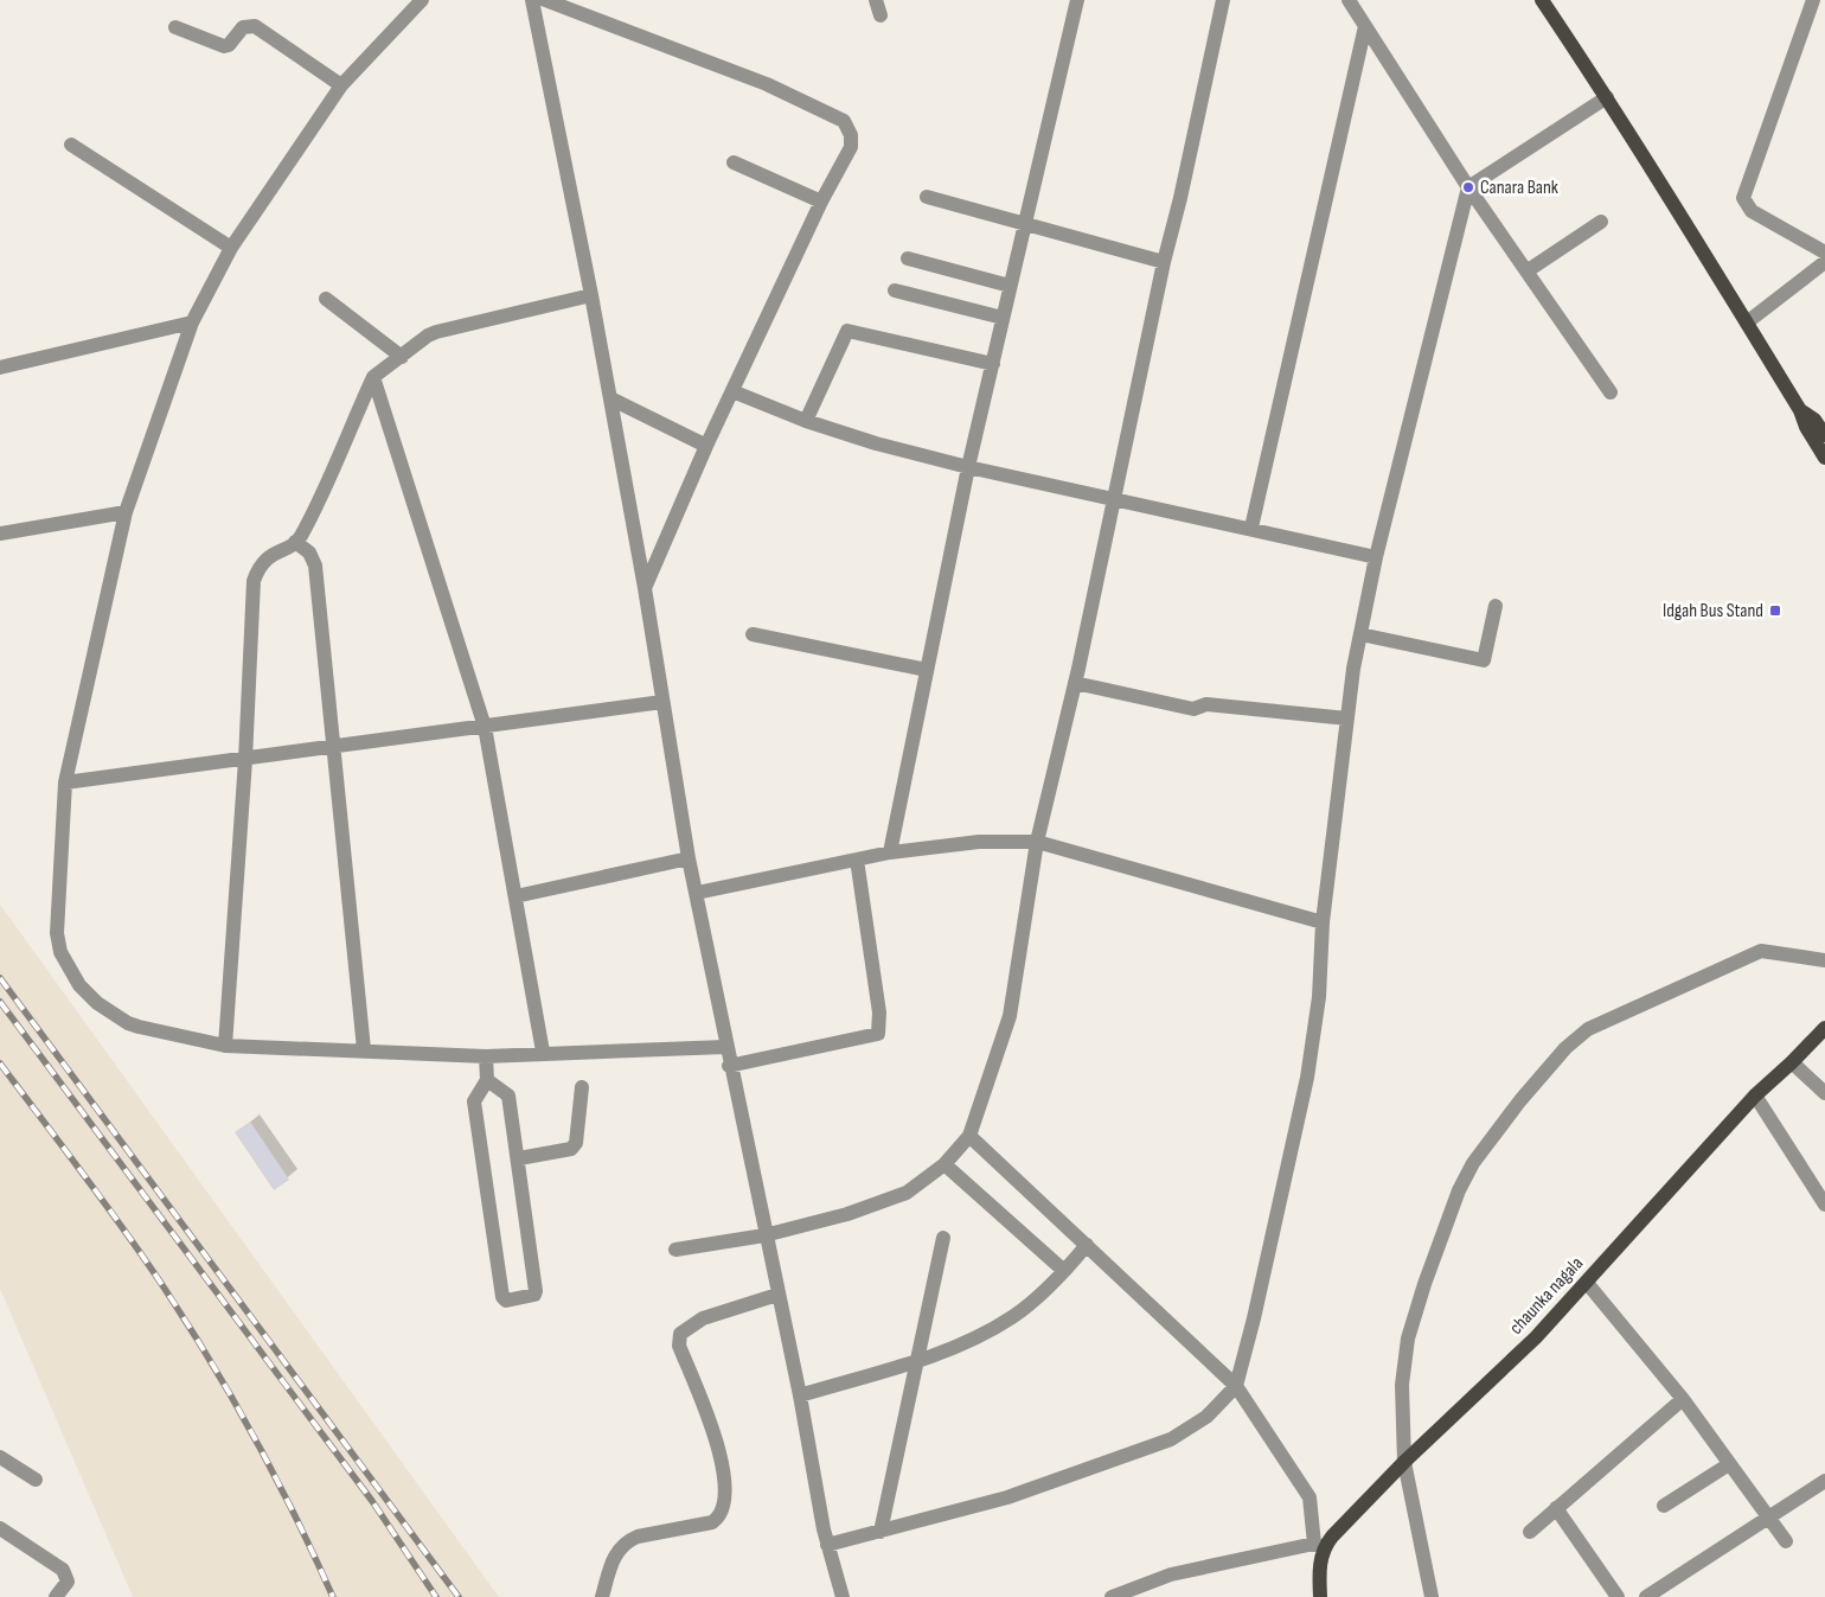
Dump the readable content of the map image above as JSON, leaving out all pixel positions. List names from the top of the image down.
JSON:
{
  "streets": {
    "main road": ["chaunka nagala"]
  },
  "places": {
    "other": ["Canara Bank"],
    "transit": ["Idgah Bus Stand"]
  }
}
